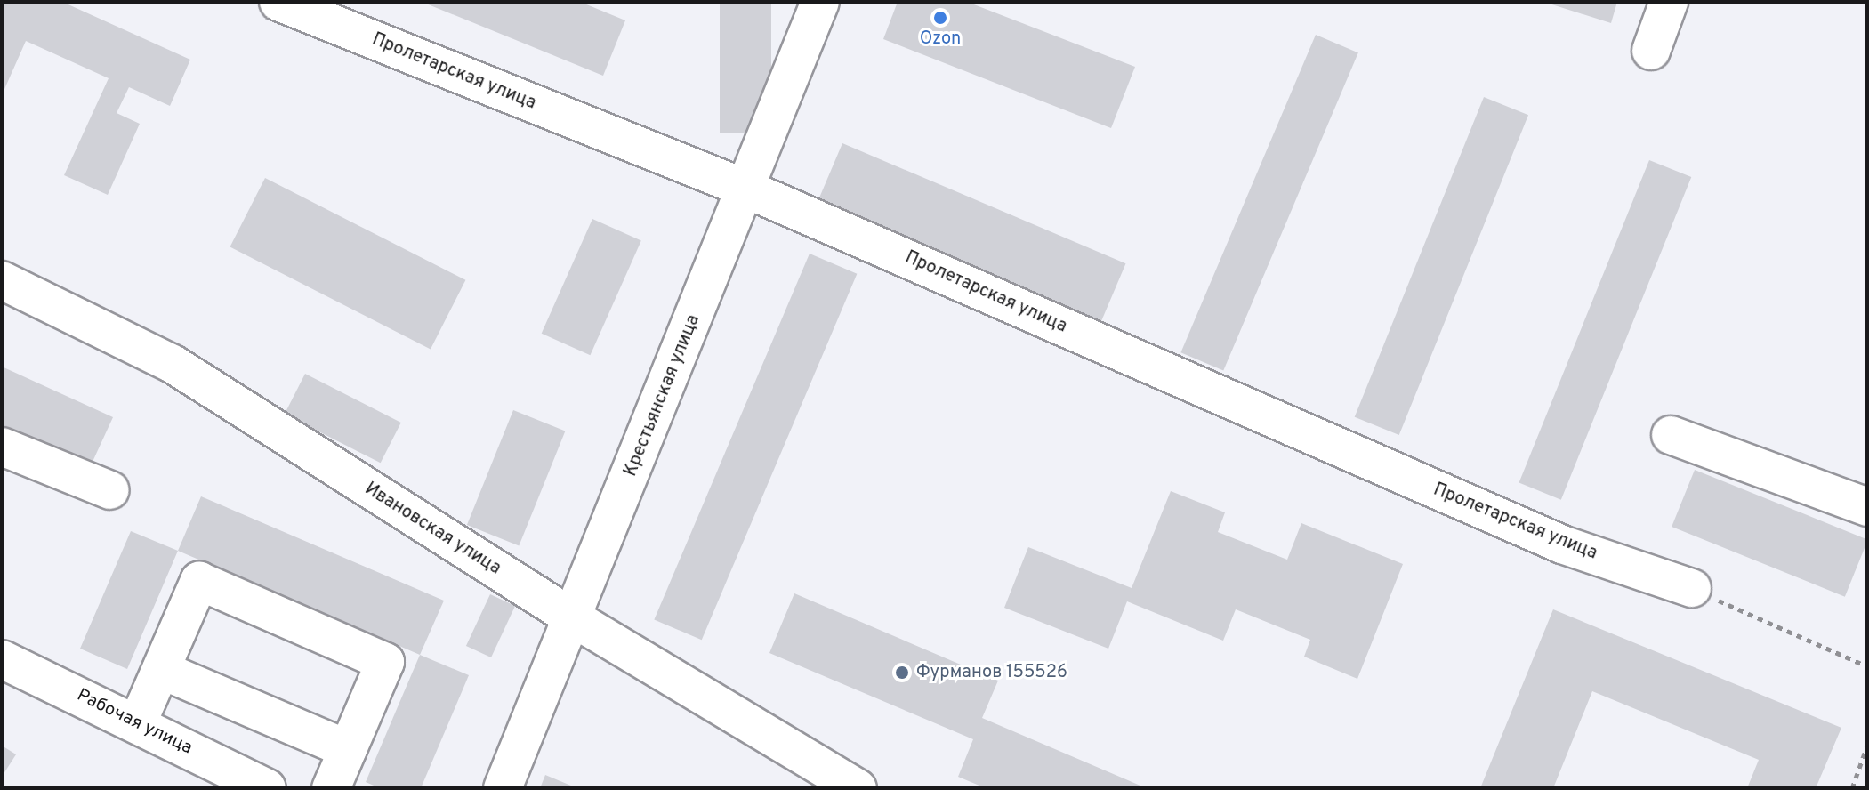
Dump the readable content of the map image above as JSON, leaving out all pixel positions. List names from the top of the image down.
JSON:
{
  "streets": {
    "street": [
      "Пролетарская улица",
      "Крестьянская улица",
      "Ивановская улица",
      "Рабочая улица"
    ]
  },
  "crossings": [
    ["Пролетарская улица", "Крестьянская улица"],
    ["Крестьянская улица", "Ивановская улица"]
  ],
  "places": ["Ozon", "Фурманов 155526"]
}
